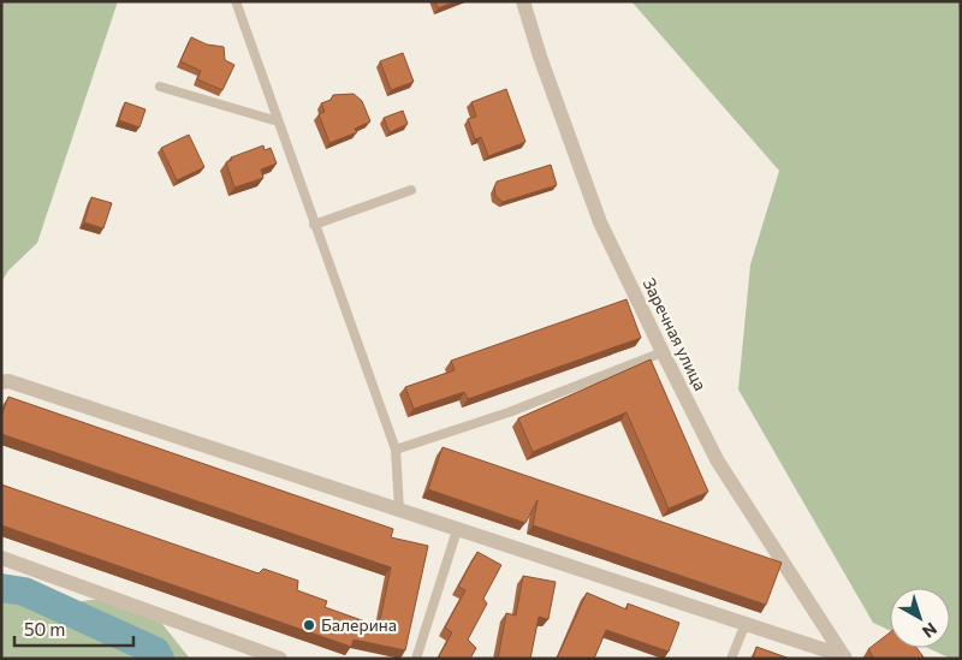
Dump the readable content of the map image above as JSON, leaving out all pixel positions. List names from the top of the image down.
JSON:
{
  "streets": {
    "street": ["Заречная улица"]
  },
  "places": ["Балерина"],
  "scale_bar": "50 m",
  "north": "bottom right"
}
